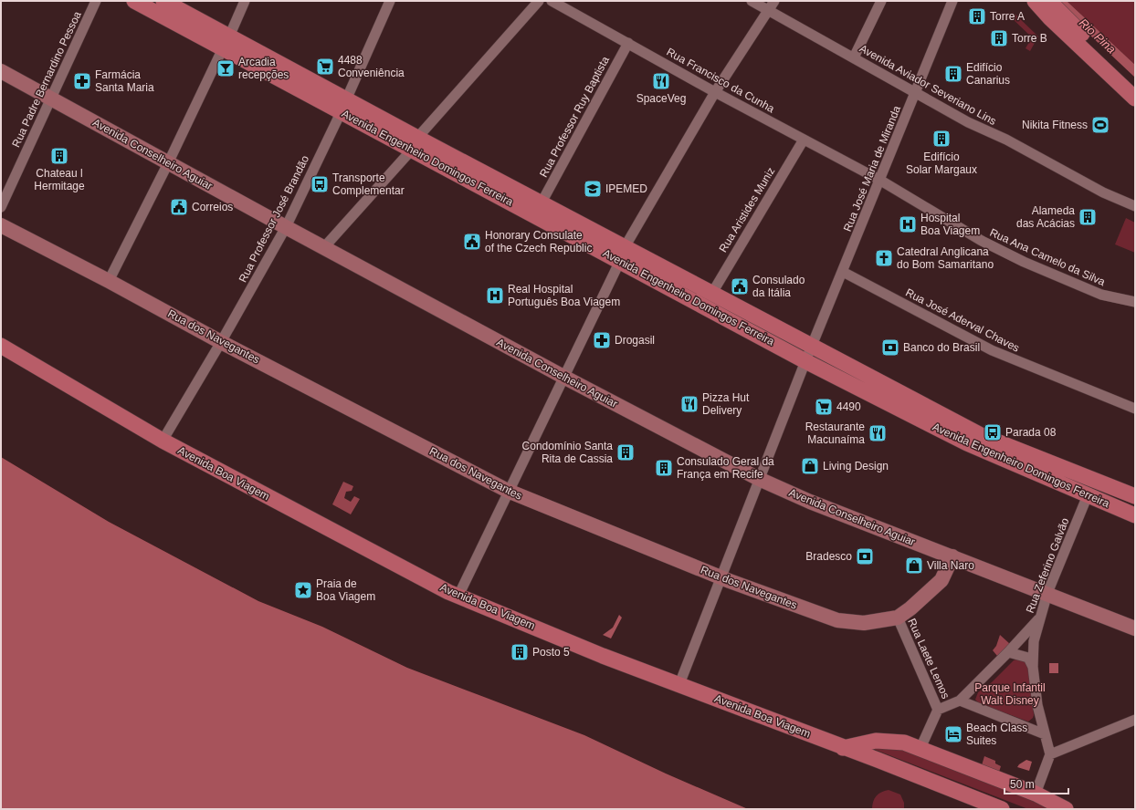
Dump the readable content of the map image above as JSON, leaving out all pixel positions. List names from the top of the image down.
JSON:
{
  "streets": {
    "main road": [
      "Avenida Conselheiro Aguiar",
      "Avenida Engenheiro Domingos Ferreira",
      "Rua dos Navegantes",
      "Avenida Boa Viagem"
    ],
    "street": [
      "Rua Padre Bernardino Pessoa",
      "Rua Francisco da Cunha",
      "Avenida Aviador Severiano Lins",
      "Rua Professor Ruy Baptista",
      "Rua José Maria de Miranda",
      "Rua Aristides Muniz",
      "Rua Professor José Brandão",
      "Rua Ana Camelo da Silva",
      "Rua José Aderval Chaves",
      "Rua Zeferino Galvão",
      "Rua Laete Lemos"
    ]
  },
  "crossings": [
    ["Rua Padre Bernardino Pessoa", "Avenida Conselheiro Aguiar"],
    ["Rua Francisco da Cunha", "Rua Professor Ruy Baptista"],
    ["Rua Francisco da Cunha", "Rua José Maria de Miranda"],
    ["Rua Francisco da Cunha", "Rua Aristides Muniz"],
    ["Rua Francisco da Cunha", "Rua Ana Camelo da Silva"],
    ["Avenida Aviador Severiano Lins", "Rua José Maria de Miranda"],
    ["Rua Professor Ruy Baptista", "Avenida Engenheiro Domingos Ferreira"],
    ["Avenida Conselheiro Aguiar", "Rua José Maria de Miranda"],
    ["Avenida Conselheiro Aguiar", "Rua Professor José Brandão"],
    ["Avenida Conselheiro Aguiar", "Rua dos Navegantes"],
    ["Avenida Conselheiro Aguiar", "Rua Zeferino Galvão"],
    ["Avenida Engenheiro Domingos Ferreira", "Rua José Maria de Miranda"],
    ["Avenida Engenheiro Domingos Ferreira", "Rua Aristides Muniz"],
    ["Avenida Engenheiro Domingos Ferreira", "Rua Professor José Brandão"],
    ["Avenida Engenheiro Domingos Ferreira", "Rua Zeferino Galvão"],
    ["Rua José Maria de Miranda", "Rua Ana Camelo da Silva"],
    ["Rua José Maria de Miranda", "Rua José Aderval Chaves"],
    ["Rua José Maria de Miranda", "Rua dos Navegantes"],
    ["Rua José Maria de Miranda", "Avenida Boa Viagem"],
    ["Rua Professor José Brandão", "Rua dos Navegantes"],
    ["Rua Professor José Brandão", "Avenida Boa Viagem"],
    ["Rua dos Navegantes", "Rua Laete Lemos"]
  ],
  "water": ["Rio Pina"],
  "parks": ["Parque Infantil Walt Disney"],
  "places": {
    "building": [
      "Torre A",
      "Torre B",
      "Edifício Canarius",
      "Edifício Solar Margaux",
      "Chateau l Hermitage",
      "Alameda das Acácias",
      "Condomínio Santa Rita de Cassia",
      "Consulado Geral da França em Recife",
      "Posto 5"
    ],
    "supermarket": ["4488 Conveniência", "4490"],
    "bar": ["Arcadia recepções"],
    "pharmacy": ["Farmácia Santa Maria", "Drogasil"],
    "restaurant": ["SpaceVeg", "Pizza Hut Delivery", "Restaurante Macunaíma"],
    "sports": ["Nikita Fitness"],
    "bus stop": ["Transporte Complementar", "Parada 08"],
    "school or university": ["IPEMED"],
    "public building": ["Correios", "Honorary Consulate of the Czech Republic", "Consulado da Itália"],
    "hospital": ["Hospital Boa Viagem", "Real Hospital Português Boa Viagem"],
    "church": ["Catedral Anglicana do Bom Samaritano"],
    "bank": ["Banco do Brasil", "Bradesco"],
    "shop": ["Living Design", "Villa Naro"],
    "place": ["Praia de Boa Viagem"],
    "hotel": ["Beach Class Suites"]
  },
  "scale_bar": "50 m"
}
